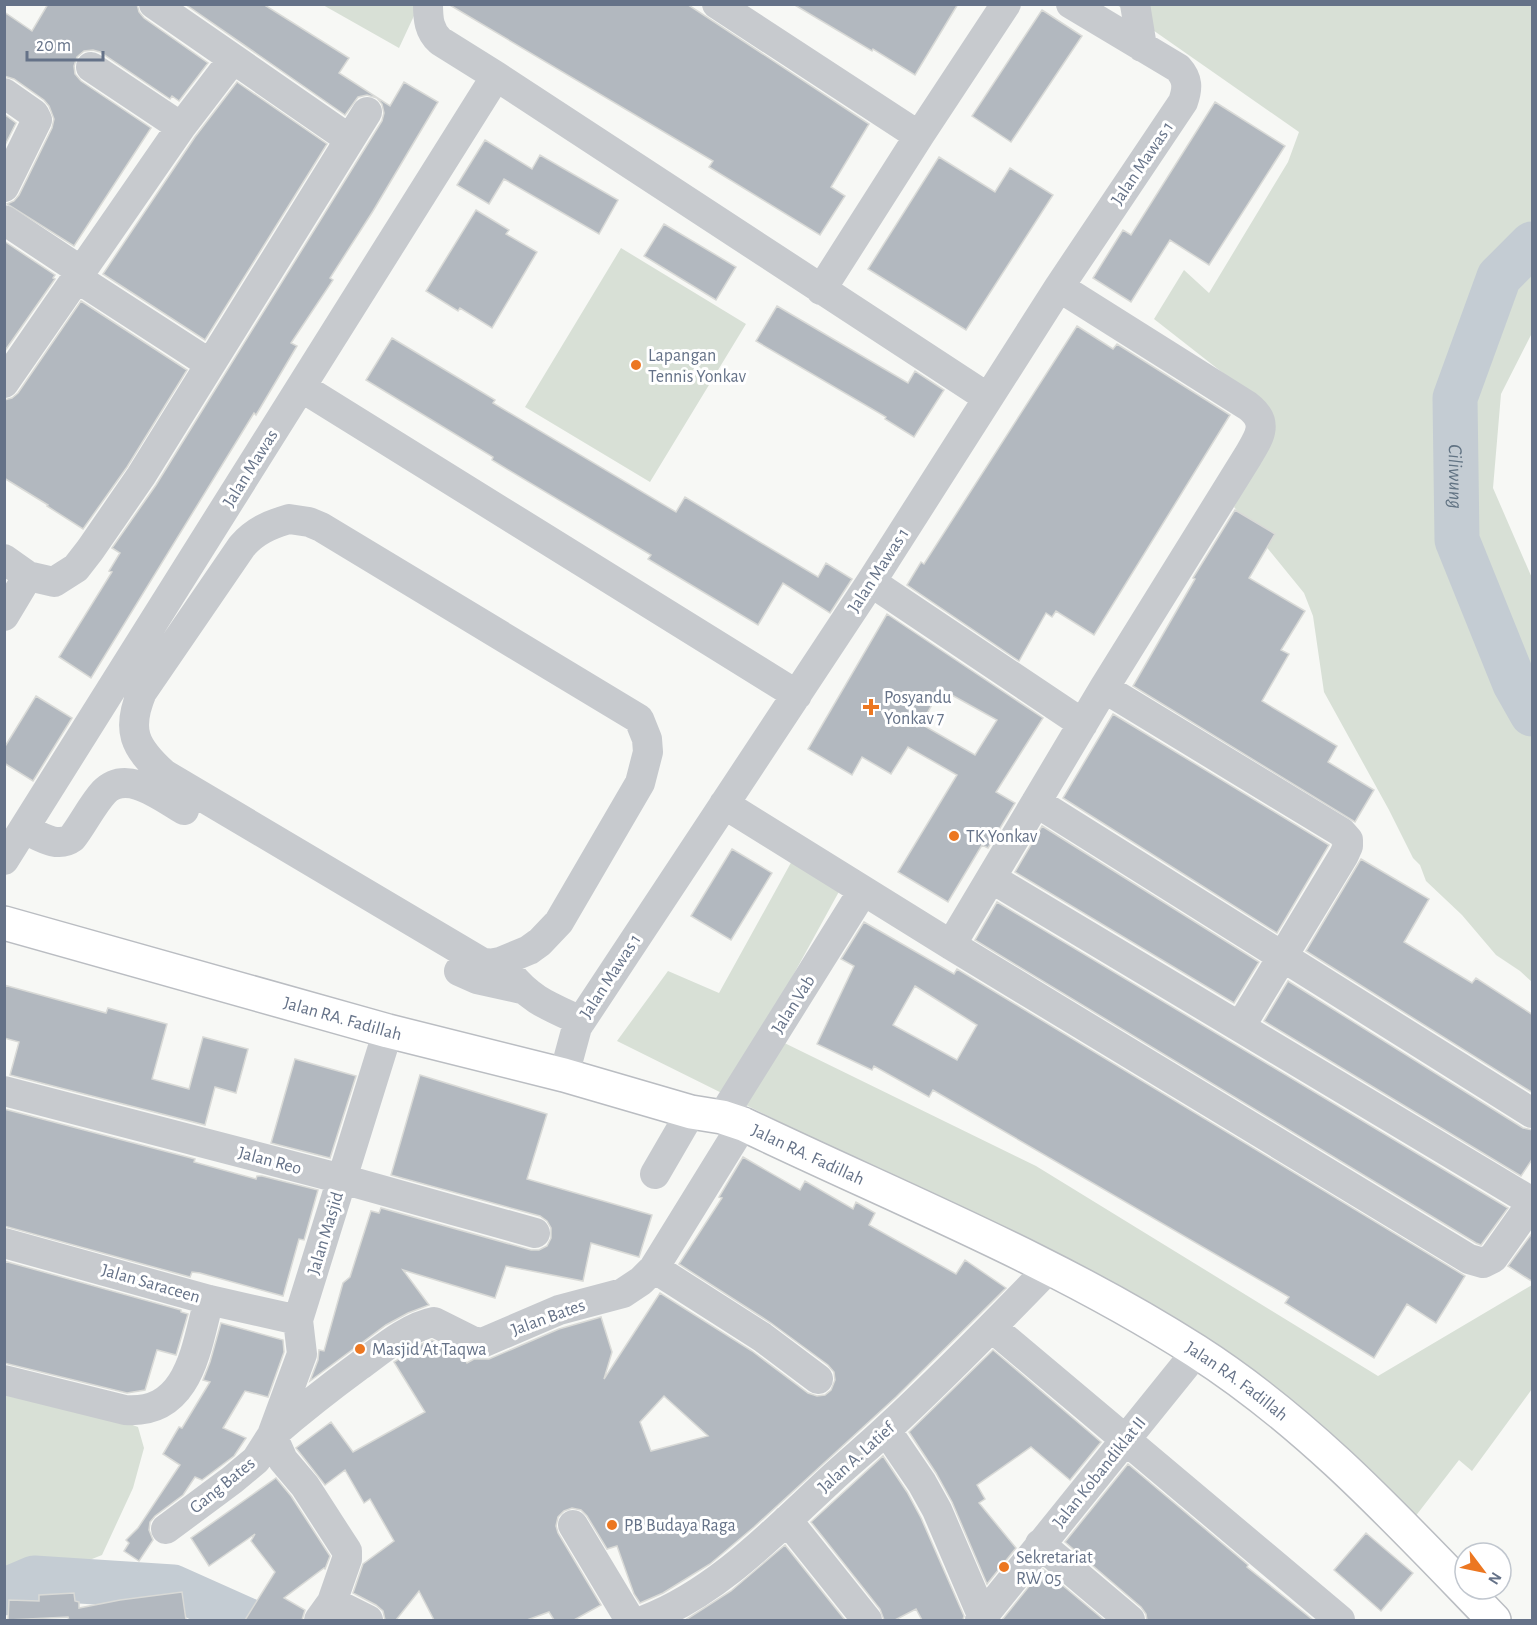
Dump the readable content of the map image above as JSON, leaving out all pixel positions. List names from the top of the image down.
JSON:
{
  "streets": {
    "main road": ["Jalan RA. Fadillah"],
    "street": [
      "Jalan Mawas 1",
      "Jalan Mawas",
      "Jalan Vab",
      "Jalan Reo",
      "Jalan Masjid",
      "Jalan Saraceen",
      "Jalan Bates",
      "Jalan A. Latief",
      "Jalan Kobandiklat II",
      "Gang Bates"
    ]
  },
  "crossings": [
    ["Jalan Mawas 1", "Jalan RA. Fadillah"],
    ["Jalan Vab", "Jalan RA. Fadillah"],
    ["Jalan Vab", "Jalan Bates"],
    ["Jalan RA. Fadillah", "Jalan Masjid"],
    ["Jalan RA. Fadillah", "Jalan Bates"],
    ["Jalan RA. Fadillah", "Jalan A. Latief"],
    ["Jalan RA. Fadillah", "Jalan Kobandiklat II"],
    ["Jalan Reo", "Jalan Masjid"],
    ["Jalan Masjid", "Jalan Saraceen"],
    ["Jalan Masjid", "Jalan Bates"],
    ["Jalan Masjid", "Gang Bates"],
    ["Jalan Bates", "Gang Bates"]
  ],
  "water": ["Ciliwung"],
  "places": {
    "other": [
      "Lapangan Tennis Yonkav",
      "TK Yonkav",
      "Masjid At Taqwa",
      "PB Budaya Raga",
      "Sekretariat RW 05"
    ],
    "health": ["Posyandu Yonkav 7"]
  },
  "scale_bar": "20 m",
  "north": "bottom right"
}
